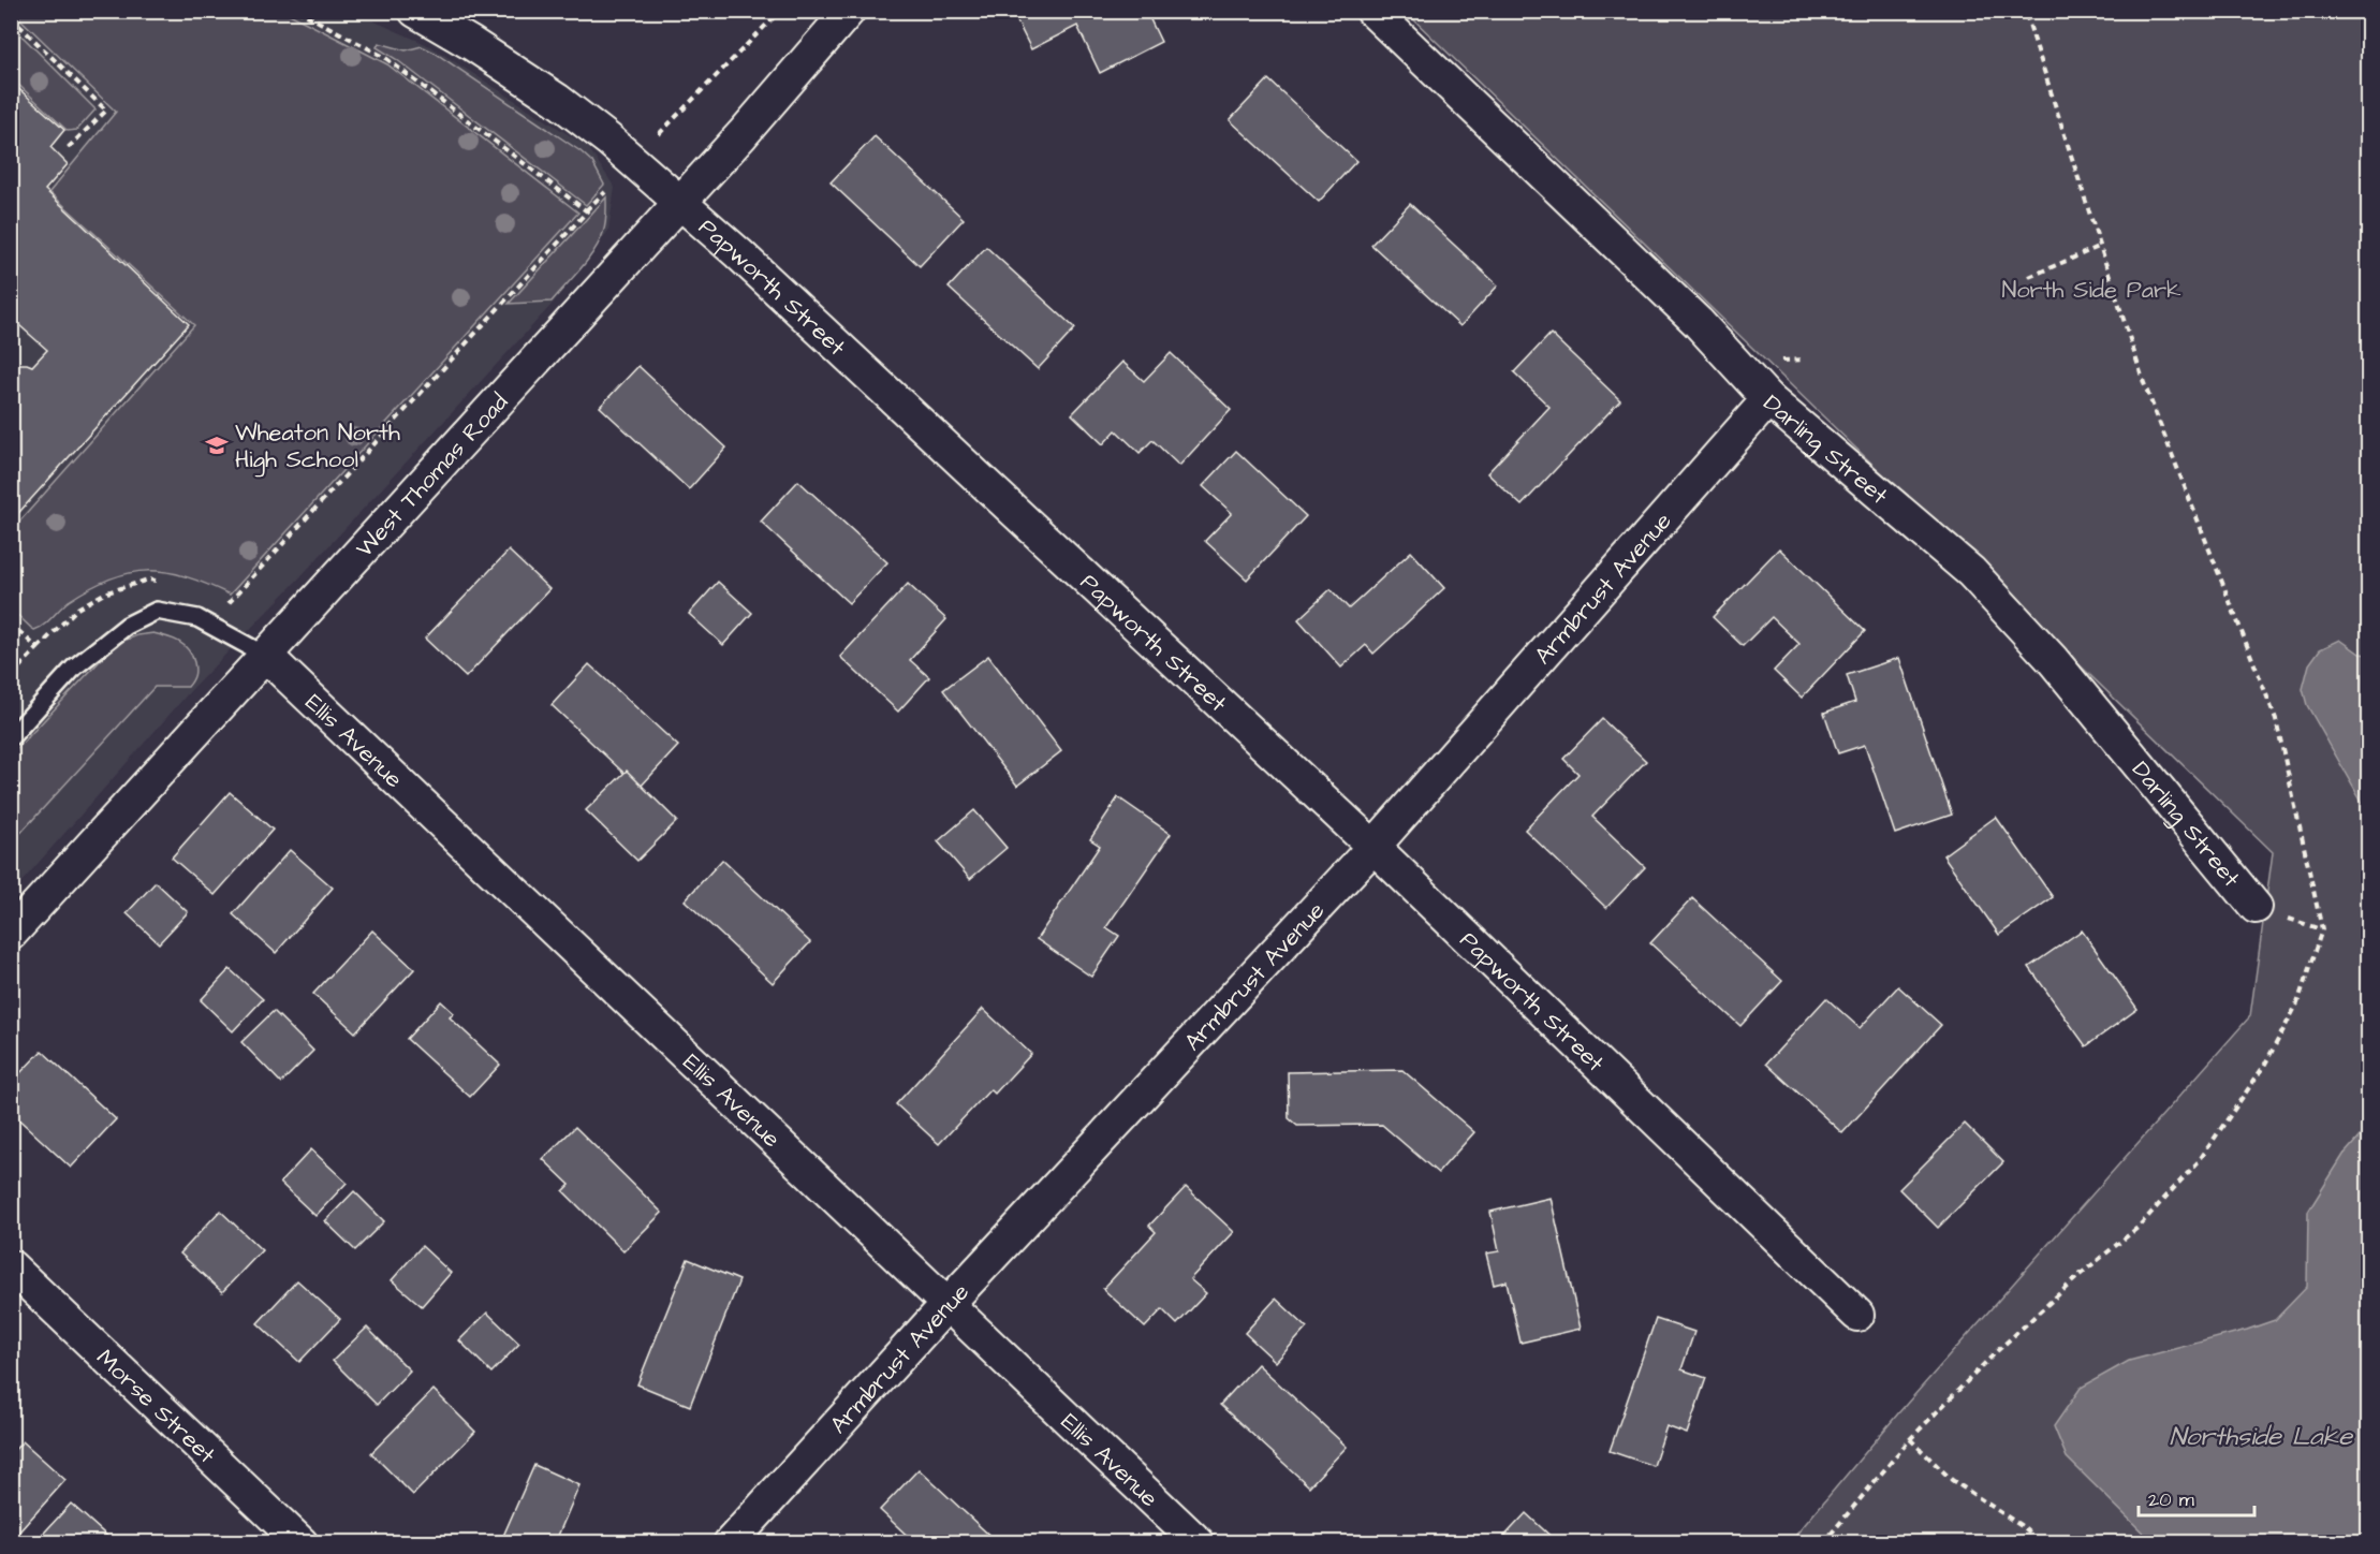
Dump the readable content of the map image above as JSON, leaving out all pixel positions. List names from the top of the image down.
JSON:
{
  "streets": {
    "street": [
      "Papworth Street",
      "Darling Street",
      "West Thomas Road",
      "Armbrust Avenue",
      "Ellis Avenue",
      "Morse Street"
    ]
  },
  "crossings": [
    ["Papworth Street", "West Thomas Road"],
    ["Papworth Street", "Armbrust Avenue"],
    ["Darling Street", "Armbrust Avenue"],
    ["West Thomas Road", "Ellis Avenue"],
    ["Armbrust Avenue", "Ellis Avenue"]
  ],
  "water": ["Northside Lake"],
  "parks": ["North Side Park"],
  "places": {
    "school or university": ["Wheaton North High School"]
  },
  "scale_bar": "20 m"
}
